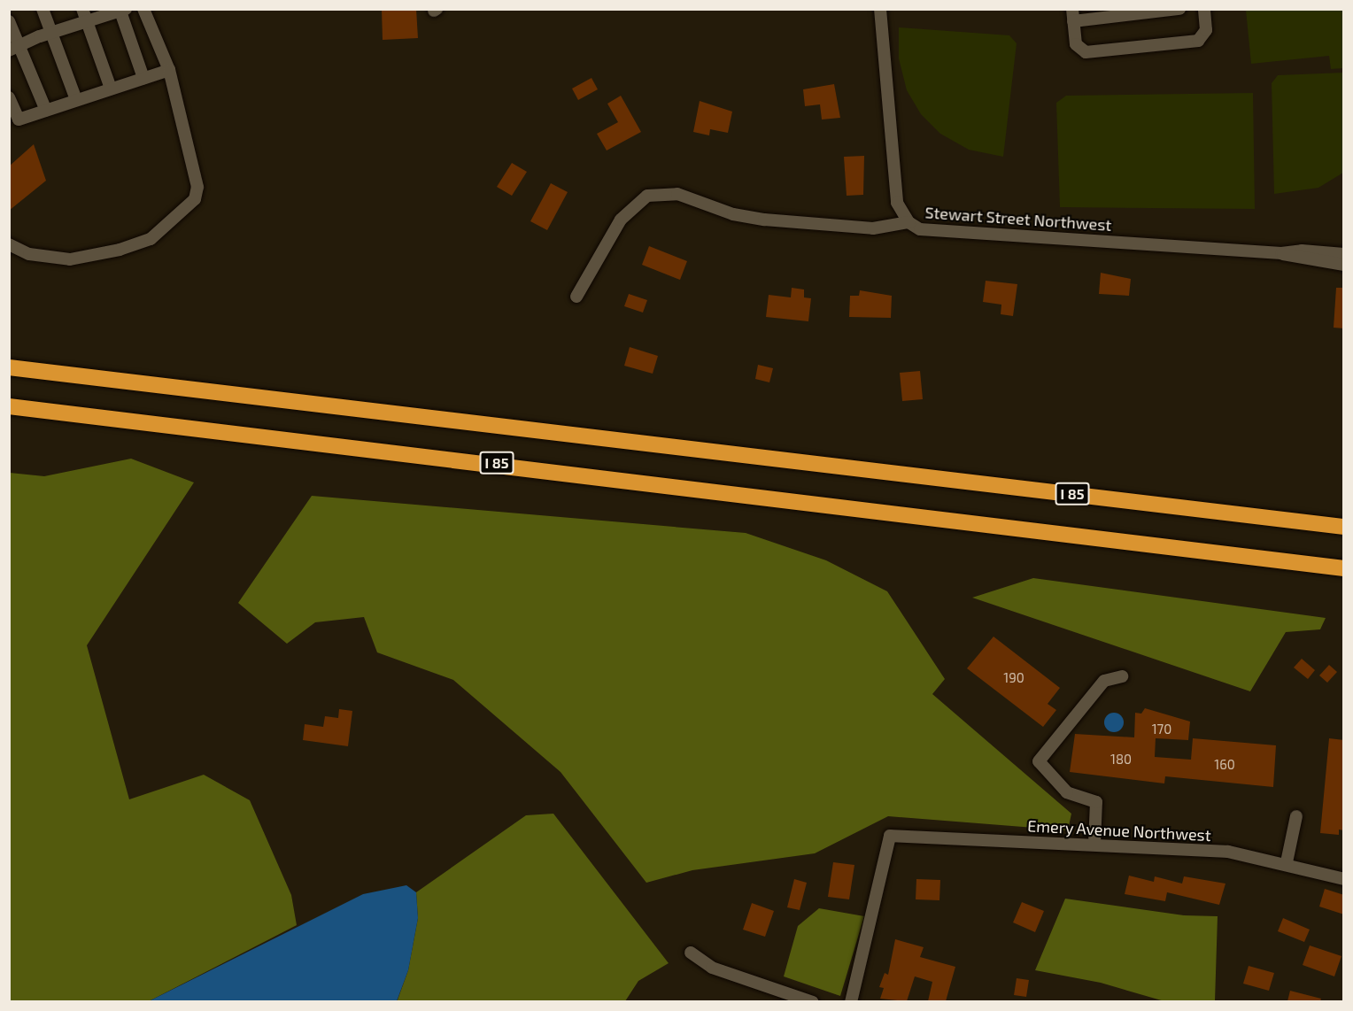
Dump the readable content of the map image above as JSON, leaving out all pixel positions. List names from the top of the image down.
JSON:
{
  "streets": {
    "highway": ["I 85"],
    "street": ["Stewart Street Northwest", "Emery Avenue Northwest"]
  },
  "house_numbers": [
    "190",
    "170",
    "180",
    "160"
  ]
}
